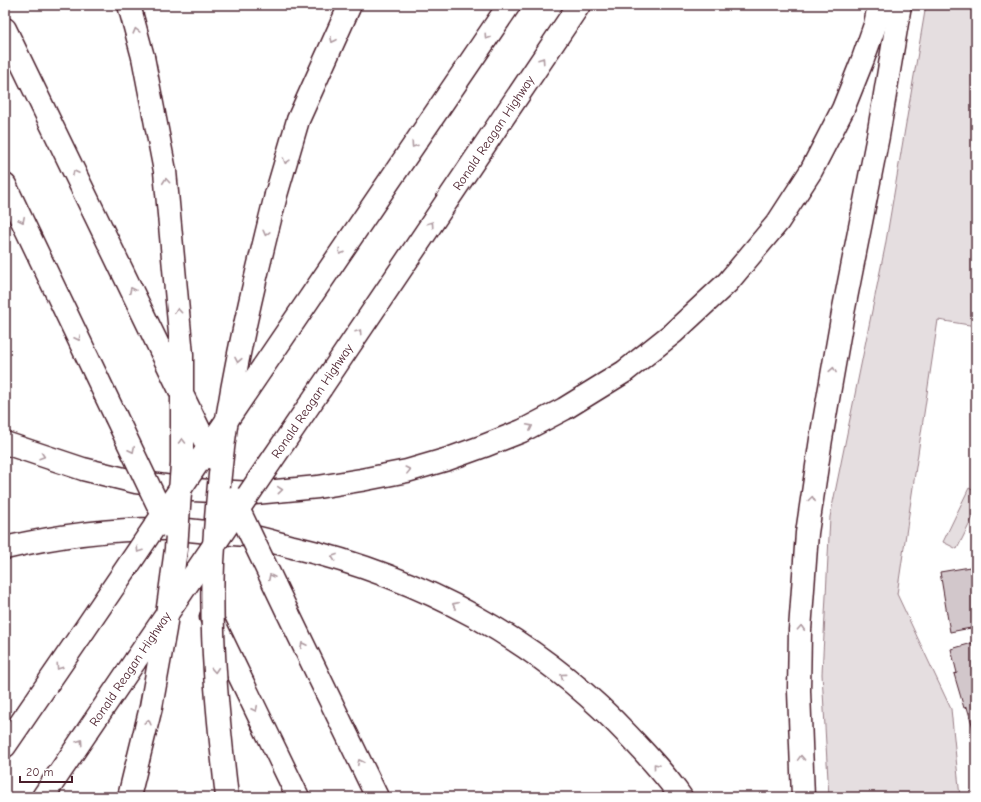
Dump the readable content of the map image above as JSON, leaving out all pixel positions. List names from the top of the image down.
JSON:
{
  "streets": {
    "highway": ["Ronald Reagan Highway"]
  },
  "scale_bar": "20 m"
}
